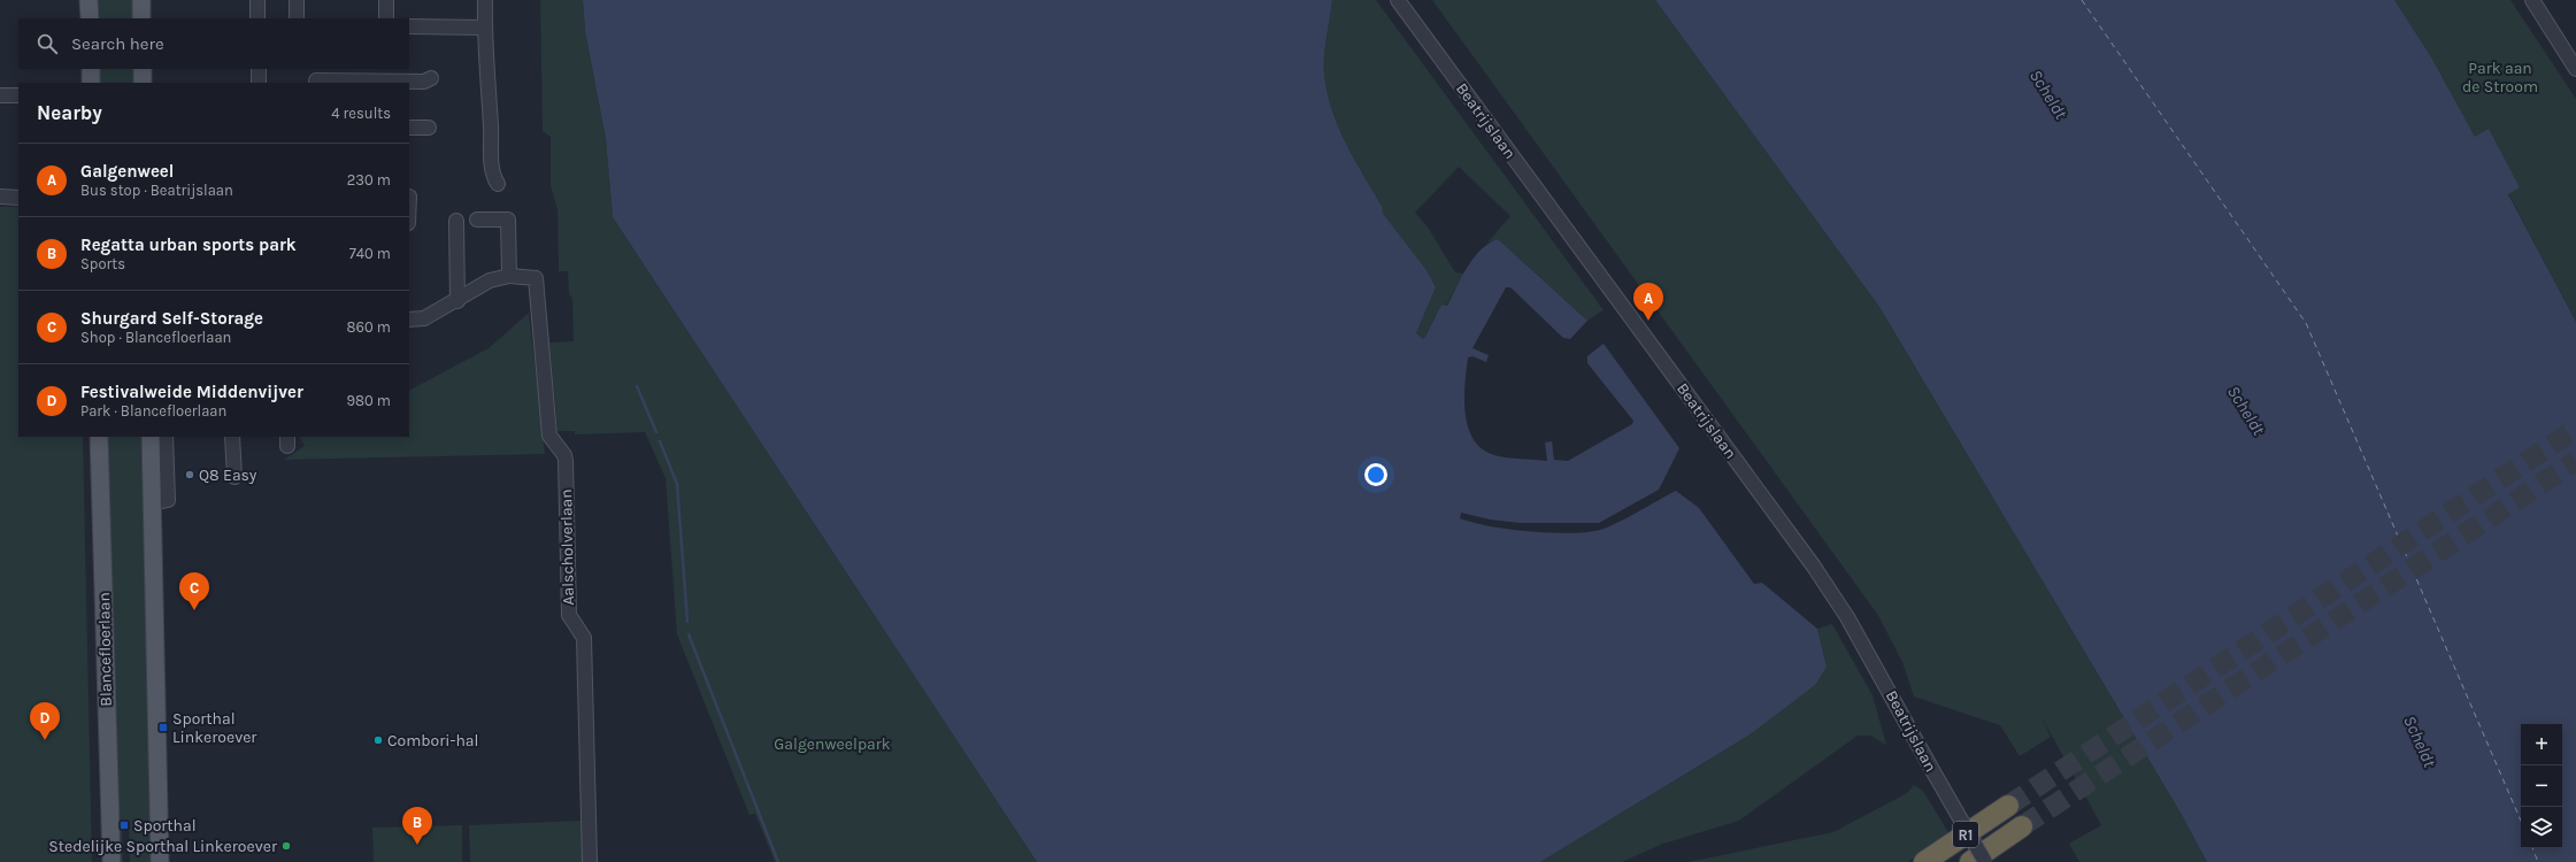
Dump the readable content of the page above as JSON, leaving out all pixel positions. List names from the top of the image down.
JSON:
{
  "streets": {
    "highway": ["R1"],
    "main road": ["Blancefloerlaan"],
    "street": ["Beatrijslaan", "Aalscholverlaan"]
  },
  "water": ["Scheldt"],
  "parks": ["Park aan de Stroom", "Galgenweelpark"],
  "places": {
    "other": ["Q8 Easy", "Combori-hal", "Stedelijke Sporthal Linkeroever"],
    "transit": ["Sporthal Linkeroever", "Sporthal"]
  },
  "page": {
    "search": "Search here",
    "heading": ["Nearby", "4 results"],
    "list": [
      {
        "mark": "A",
        "name": "Galgenweel",
        "note": "Bus stop · Beatrijslaan",
        "value": "230 m"
      },
      {
        "mark": "B",
        "name": "Regatta urban sports park",
        "note": "Sports",
        "value": "740 m"
      },
      {
        "mark": "C",
        "name": "Shurgard Self-Storage",
        "note": "Shop · Blancefloerlaan",
        "value": "860 m"
      },
      {
        "mark": "D",
        "name": "Festivalweide Middenvijver",
        "note": "Park · Blancefloerlaan",
        "value": "980 m"
      }
    ],
    "pins": [
      "A",
      "C",
      "D",
      "B"
    ],
    "map_buttons": ["+", "−"]
  }
}
